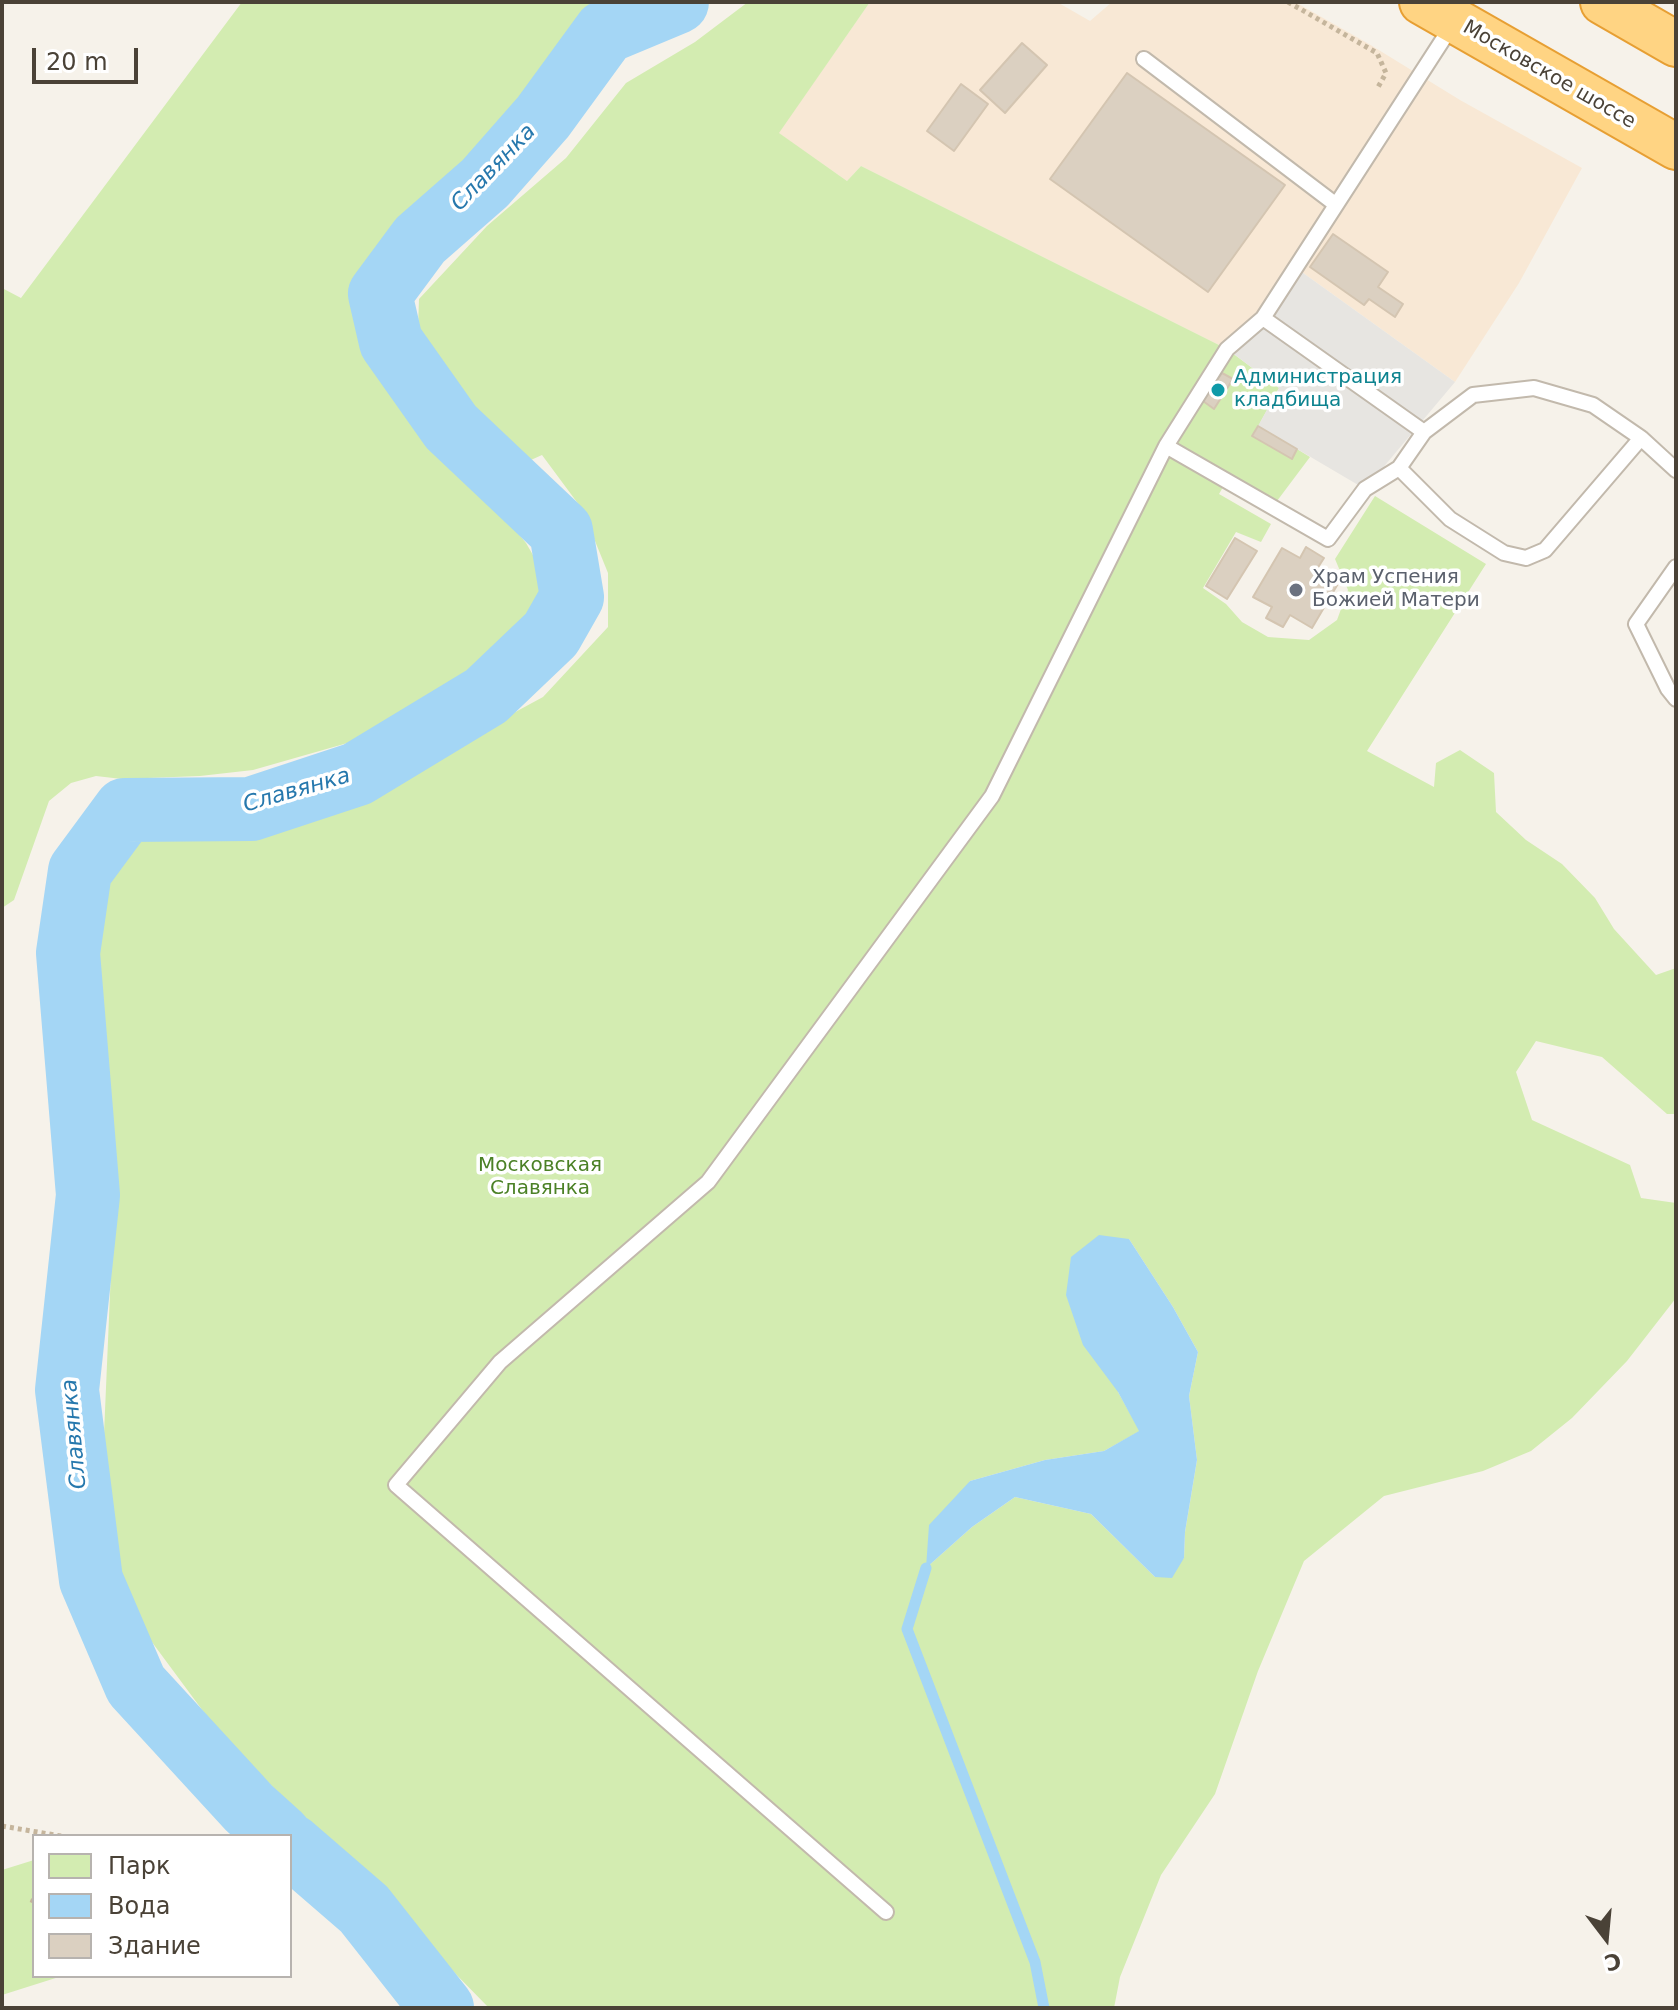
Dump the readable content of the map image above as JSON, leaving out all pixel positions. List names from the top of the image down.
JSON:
{
  "streets": {
    "highway": ["Московское шоссе"]
  },
  "water": ["Славянка"],
  "parks": ["Московская Славянка"],
  "places": ["Администрация кладбища", "Храм Успения Божией Матери"],
  "legend": ["Парк", "Вода", "Здание"],
  "scale_bar": "20 m",
  "north": "bottom"
}
